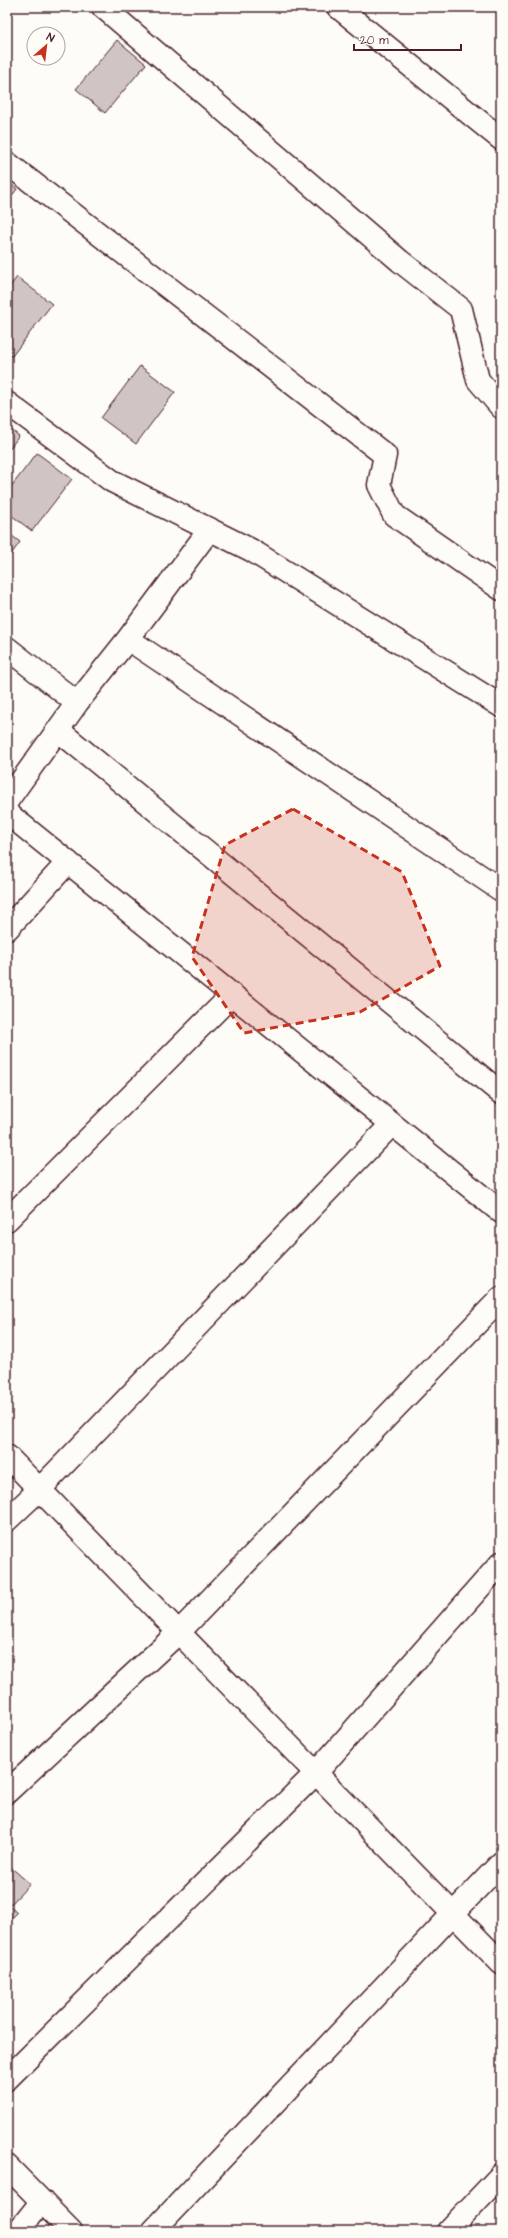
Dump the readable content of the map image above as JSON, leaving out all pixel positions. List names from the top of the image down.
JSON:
{
  "scale_bar": "20 m",
  "north": "top right"
}
